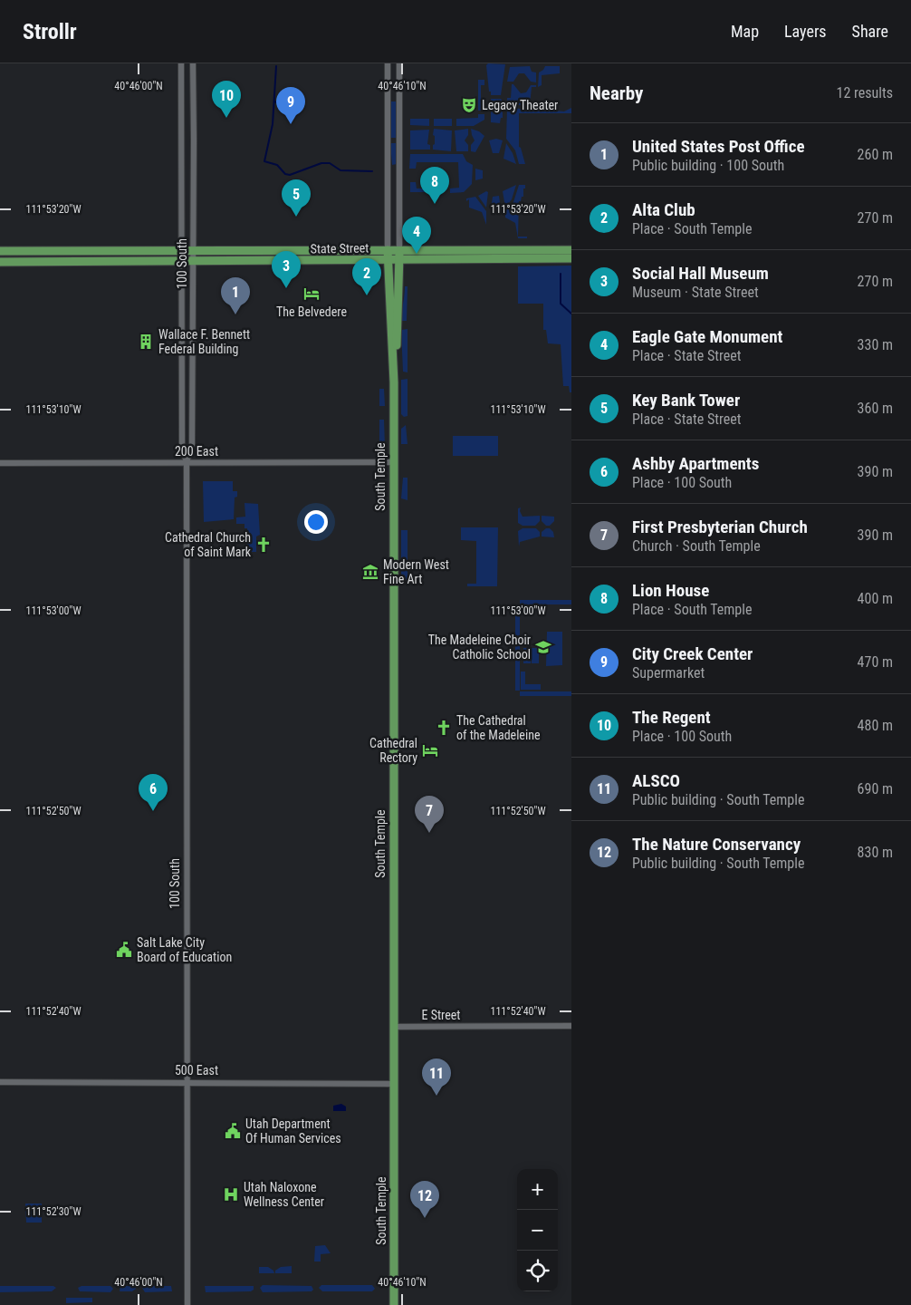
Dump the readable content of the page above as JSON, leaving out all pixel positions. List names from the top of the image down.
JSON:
{
  "streets": {
    "main road": ["State Street", "South Temple"],
    "street": [
      "100 South",
      "200 East",
      "E Street",
      "500 East"
    ]
  },
  "crossings": [
    ["State Street", "100 South"],
    ["State Street", "South Temple"],
    ["100 South", "200 East"],
    ["100 South", "500 East"],
    ["200 East", "South Temple"],
    ["South Temple", "E Street"],
    ["South Temple", "500 East"]
  ],
  "places": {
    "theatre": ["Legacy Theater"],
    "hotel": ["The Belvedere", "Cathedral Rectory"],
    "building": ["Wallace F. Bennett Federal Building"],
    "church": ["Cathedral Church of Saint Mark", "The Cathedral of the Madeleine"],
    "museum": ["Modern West Fine Art"],
    "school or university": ["The Madeleine Choir Catholic School"],
    "public building": ["Salt Lake City Board of Education", "Utah Department Of Human Services"],
    "hospital": ["Utah Naloxone Wellness Center"]
  },
  "page": {
    "header": "Strollr",
    "nav": ["Map", "Layers", "Share"],
    "heading": ["Nearby", "12 results"],
    "pins": [
      "10",
      "9",
      "8",
      "5",
      "4",
      "3",
      "2",
      "1",
      "6",
      "7",
      "11",
      "12"
    ],
    "list": [
      {
        "mark": "1",
        "name": "United States Post Office",
        "note": "Public building · 100 South",
        "value": "260 m"
      },
      {
        "mark": "2",
        "name": "Alta Club",
        "note": "Place · South Temple",
        "value": "270 m"
      },
      {
        "mark": "3",
        "name": "Social Hall Museum",
        "note": "Museum · State Street",
        "value": "270 m"
      },
      {
        "mark": "4",
        "name": "Eagle Gate Monument",
        "note": "Place · State Street",
        "value": "330 m"
      },
      {
        "mark": "5",
        "name": "Key Bank Tower",
        "note": "Place · State Street",
        "value": "360 m"
      },
      {
        "mark": "6",
        "name": "Ashby Apartments",
        "note": "Place · 100 South",
        "value": "390 m"
      },
      {
        "mark": "7",
        "name": "First Presbyterian Church",
        "note": "Church · South Temple",
        "value": "390 m"
      },
      {
        "mark": "8",
        "name": "Lion House",
        "note": "Place · South Temple",
        "value": "400 m"
      },
      {
        "mark": "9",
        "name": "City Creek Center",
        "note": "Supermarket",
        "value": "470 m"
      },
      {
        "mark": "10",
        "name": "The Regent",
        "note": "Place · 100 South",
        "value": "480 m"
      },
      {
        "mark": "11",
        "name": "ALSCO",
        "note": "Public building · South Temple",
        "value": "690 m"
      },
      {
        "mark": "12",
        "name": "The Nature Conservancy",
        "note": "Public building · South Temple",
        "value": "830 m"
      }
    ],
    "map_buttons": ["+", "−"]
  },
  "coordinates": [
    "40°46'00\"N",
    "40°46'10\"N",
    "111°53'20\"W",
    "111°53'10\"W",
    "111°53'00\"W",
    "111°52'50\"W",
    "111°52'40\"W",
    "111°52'30\"W"
  ]
}
